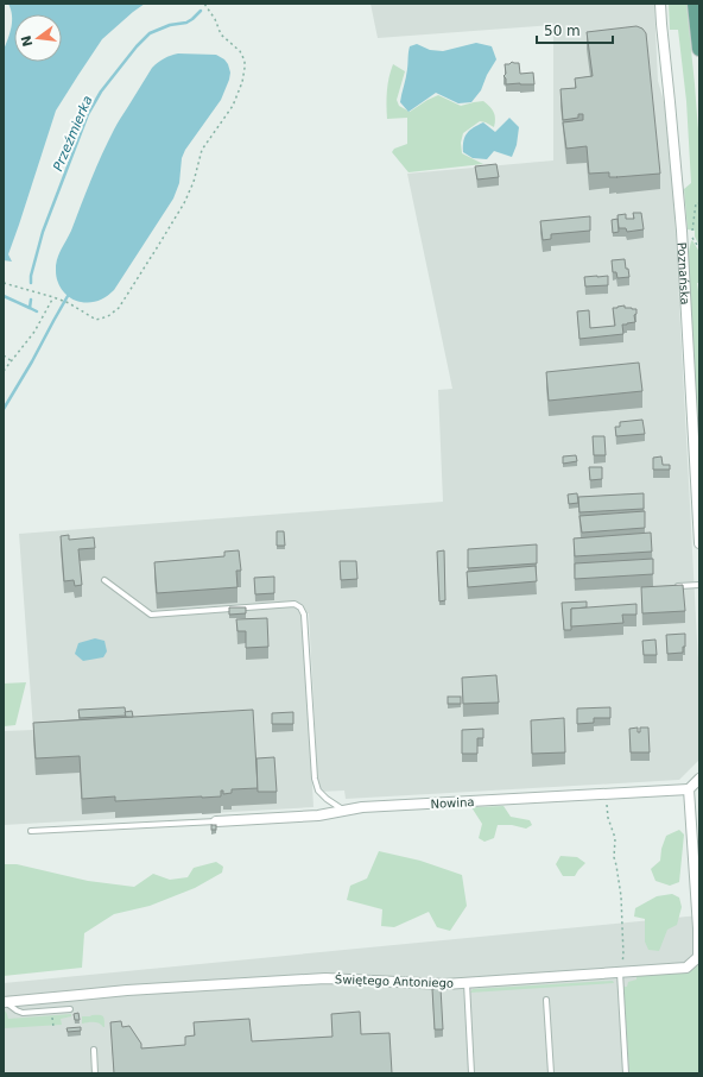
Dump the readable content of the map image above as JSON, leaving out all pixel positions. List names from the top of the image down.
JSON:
{
  "streets": {
    "street": ["Poznańska", "Nowina", "Świętego Antoniego"]
  },
  "crossings": [
    ["Nowina", "Świętego Antoniego"]
  ],
  "water": ["Przeźmierka"],
  "scale_bar": "50 m",
  "north": "left"
}
